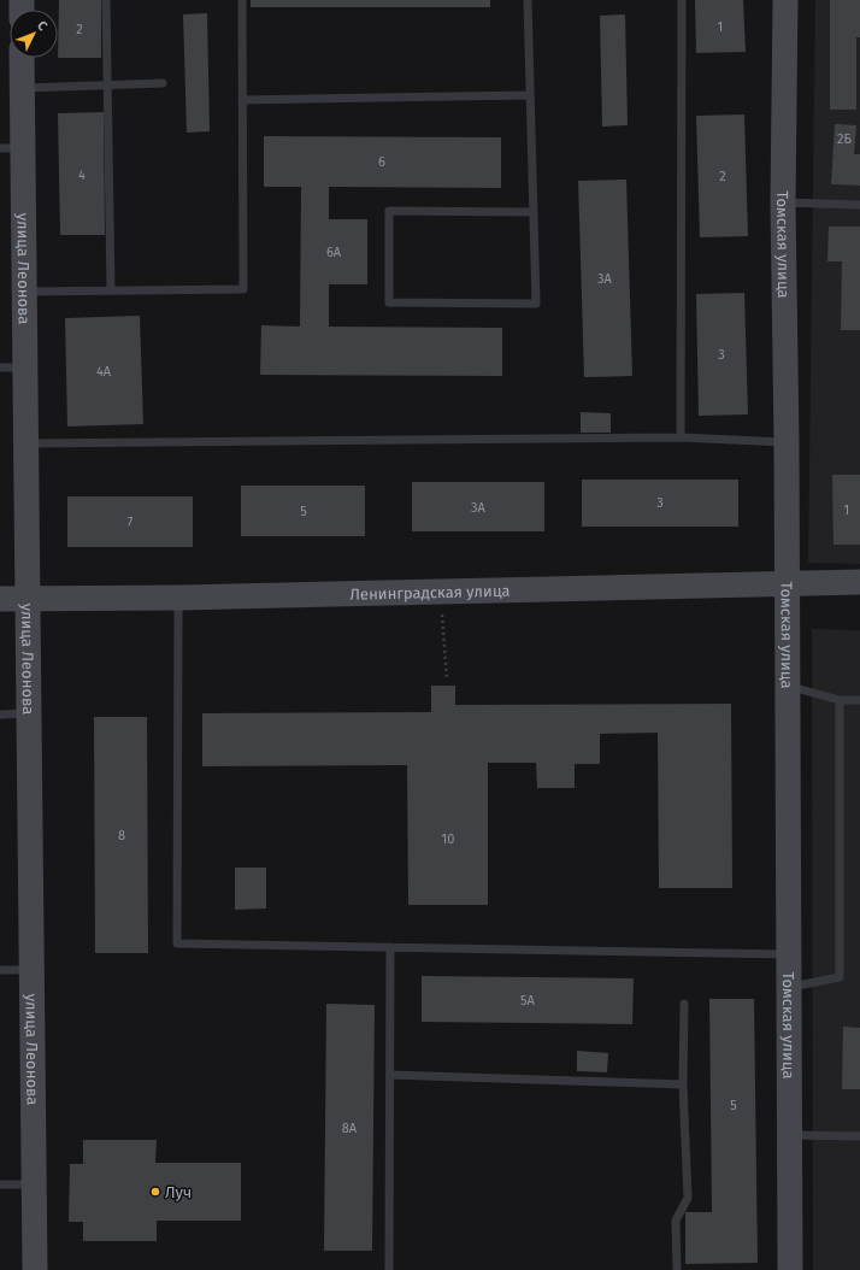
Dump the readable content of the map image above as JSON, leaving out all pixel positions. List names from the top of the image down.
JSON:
{
  "streets": {
    "street": ["Томская улица", "улица Леонова", "Ленинградская улица"]
  },
  "crossings": [
    ["Томская улица", "Ленинградская улица"],
    ["улица Леонова", "Ленинградская улица"]
  ],
  "places": ["Луч"],
  "house_numbers": [
    "1",
    "2",
    "2Б",
    "6",
    "4",
    "2",
    "6А",
    "3А",
    "3",
    "4А",
    "3",
    "3А",
    "1",
    "5",
    "7",
    "8",
    "10",
    "5А",
    "5",
    "8А"
  ],
  "north": "top right"
}
